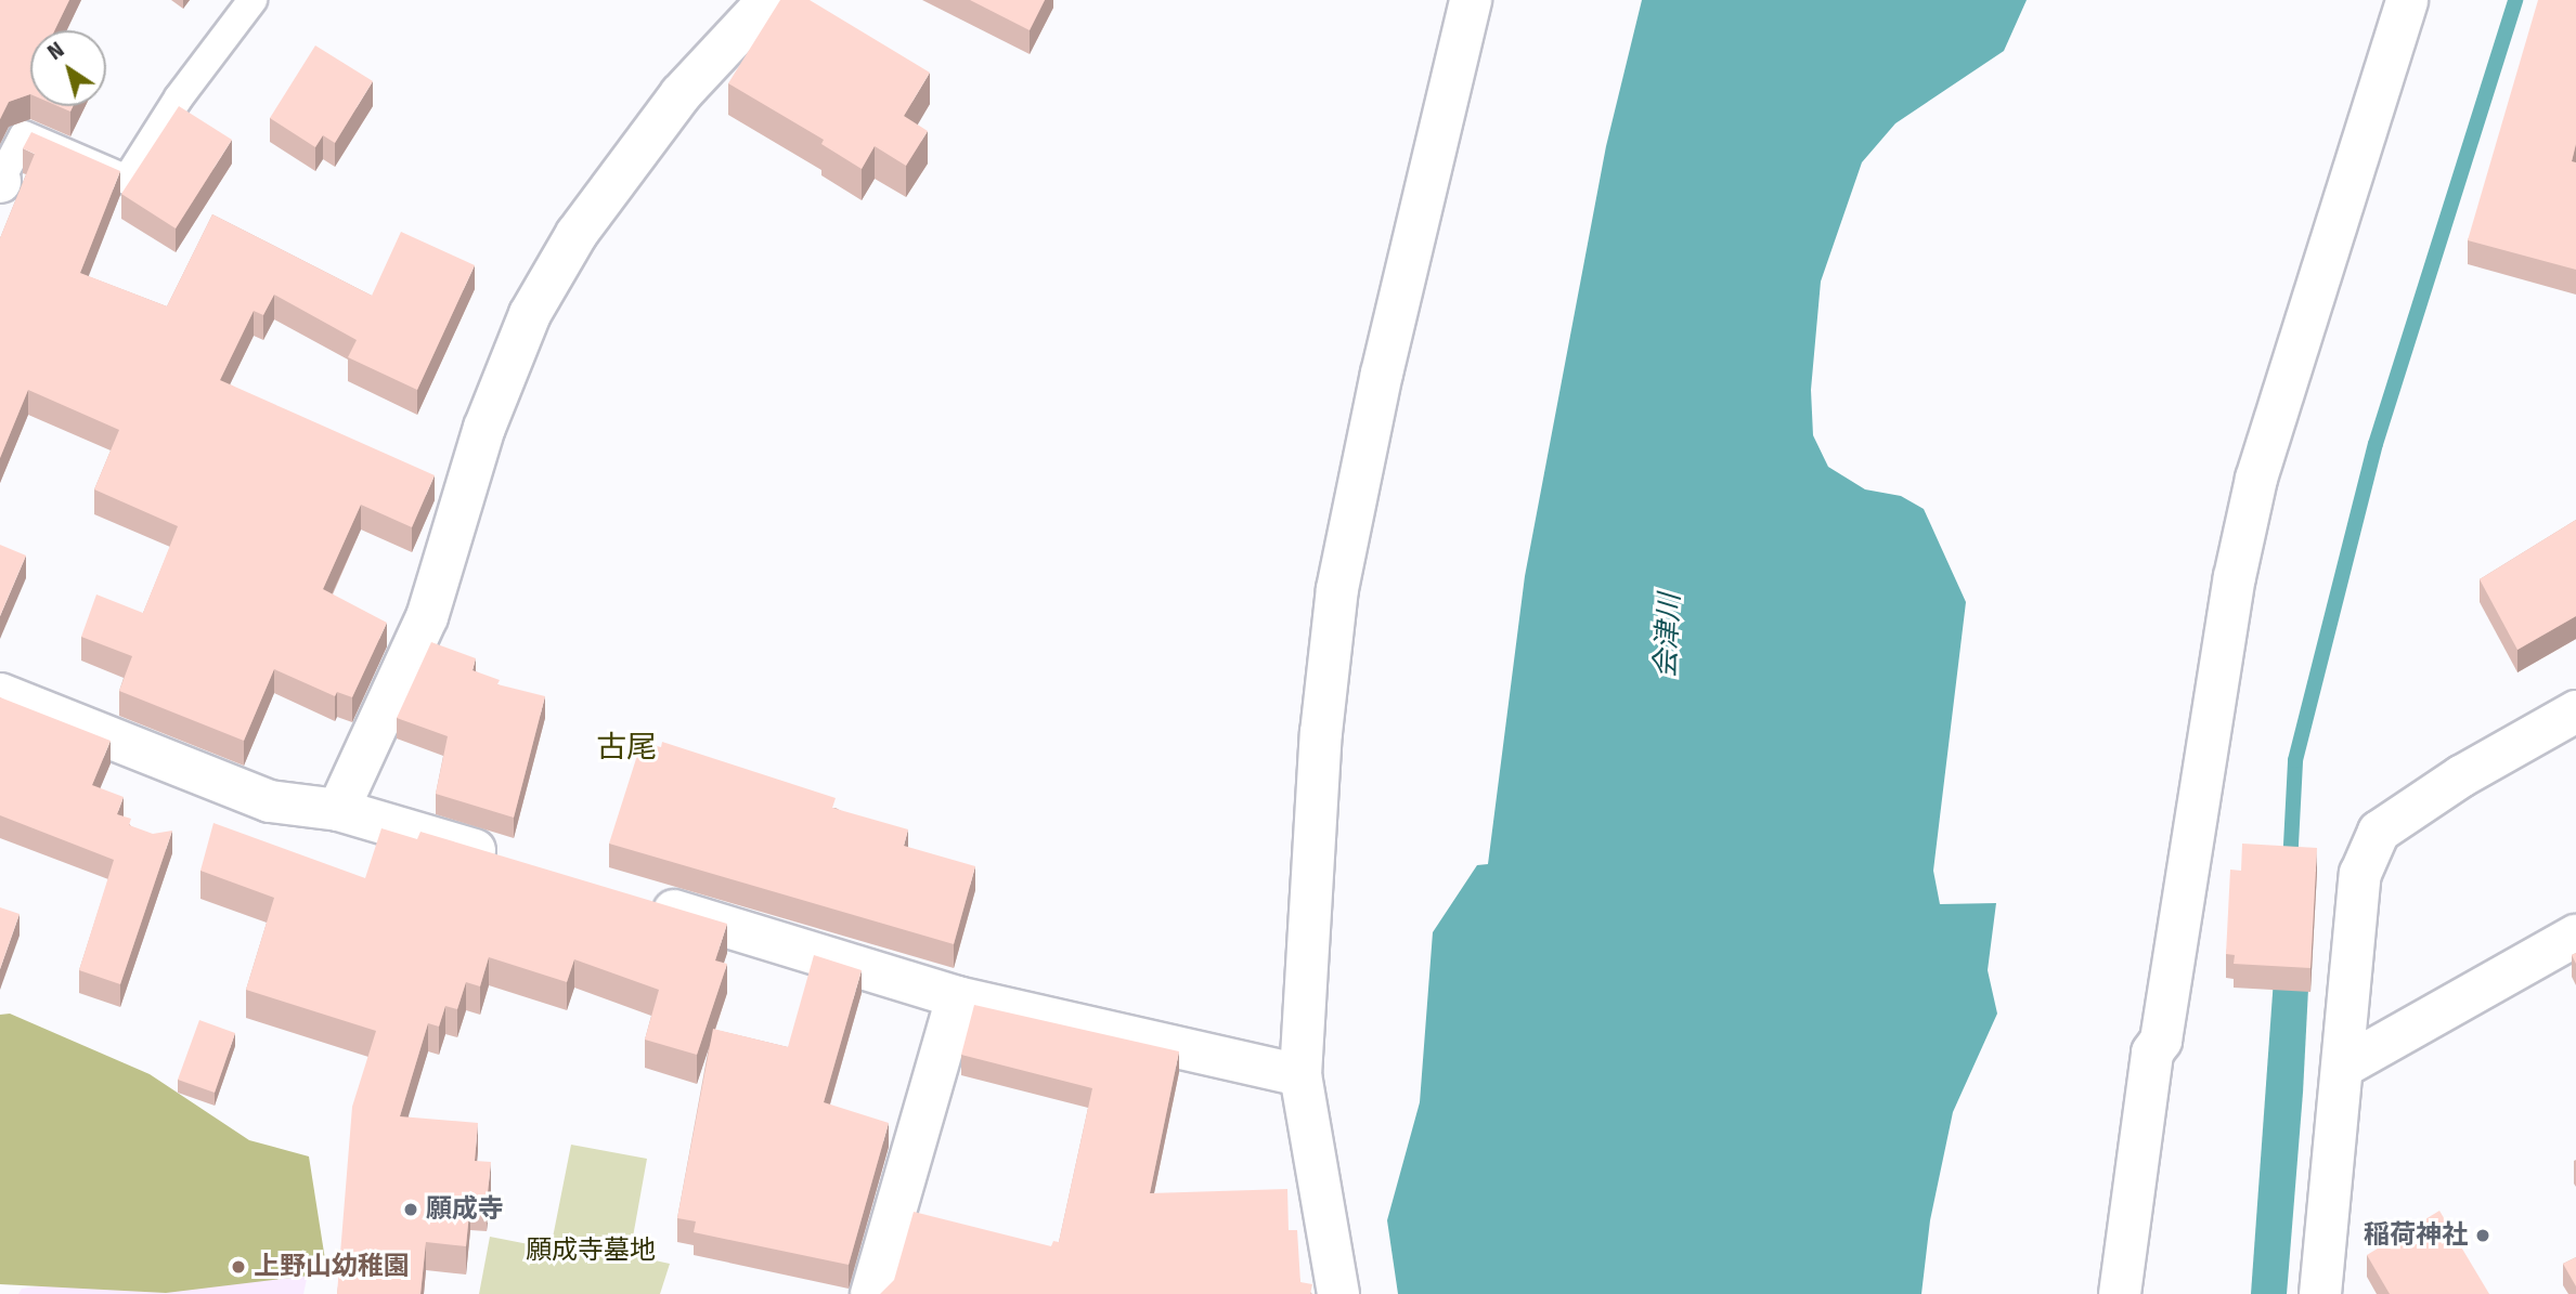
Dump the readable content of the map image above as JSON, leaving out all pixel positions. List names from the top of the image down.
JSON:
{
  "districts": ["古尾"],
  "water": ["会津川"],
  "parks": ["願成寺墓地"],
  "places": ["願成寺", "稲荷神社", "上野山幼稚園"],
  "north": "top left"
}
